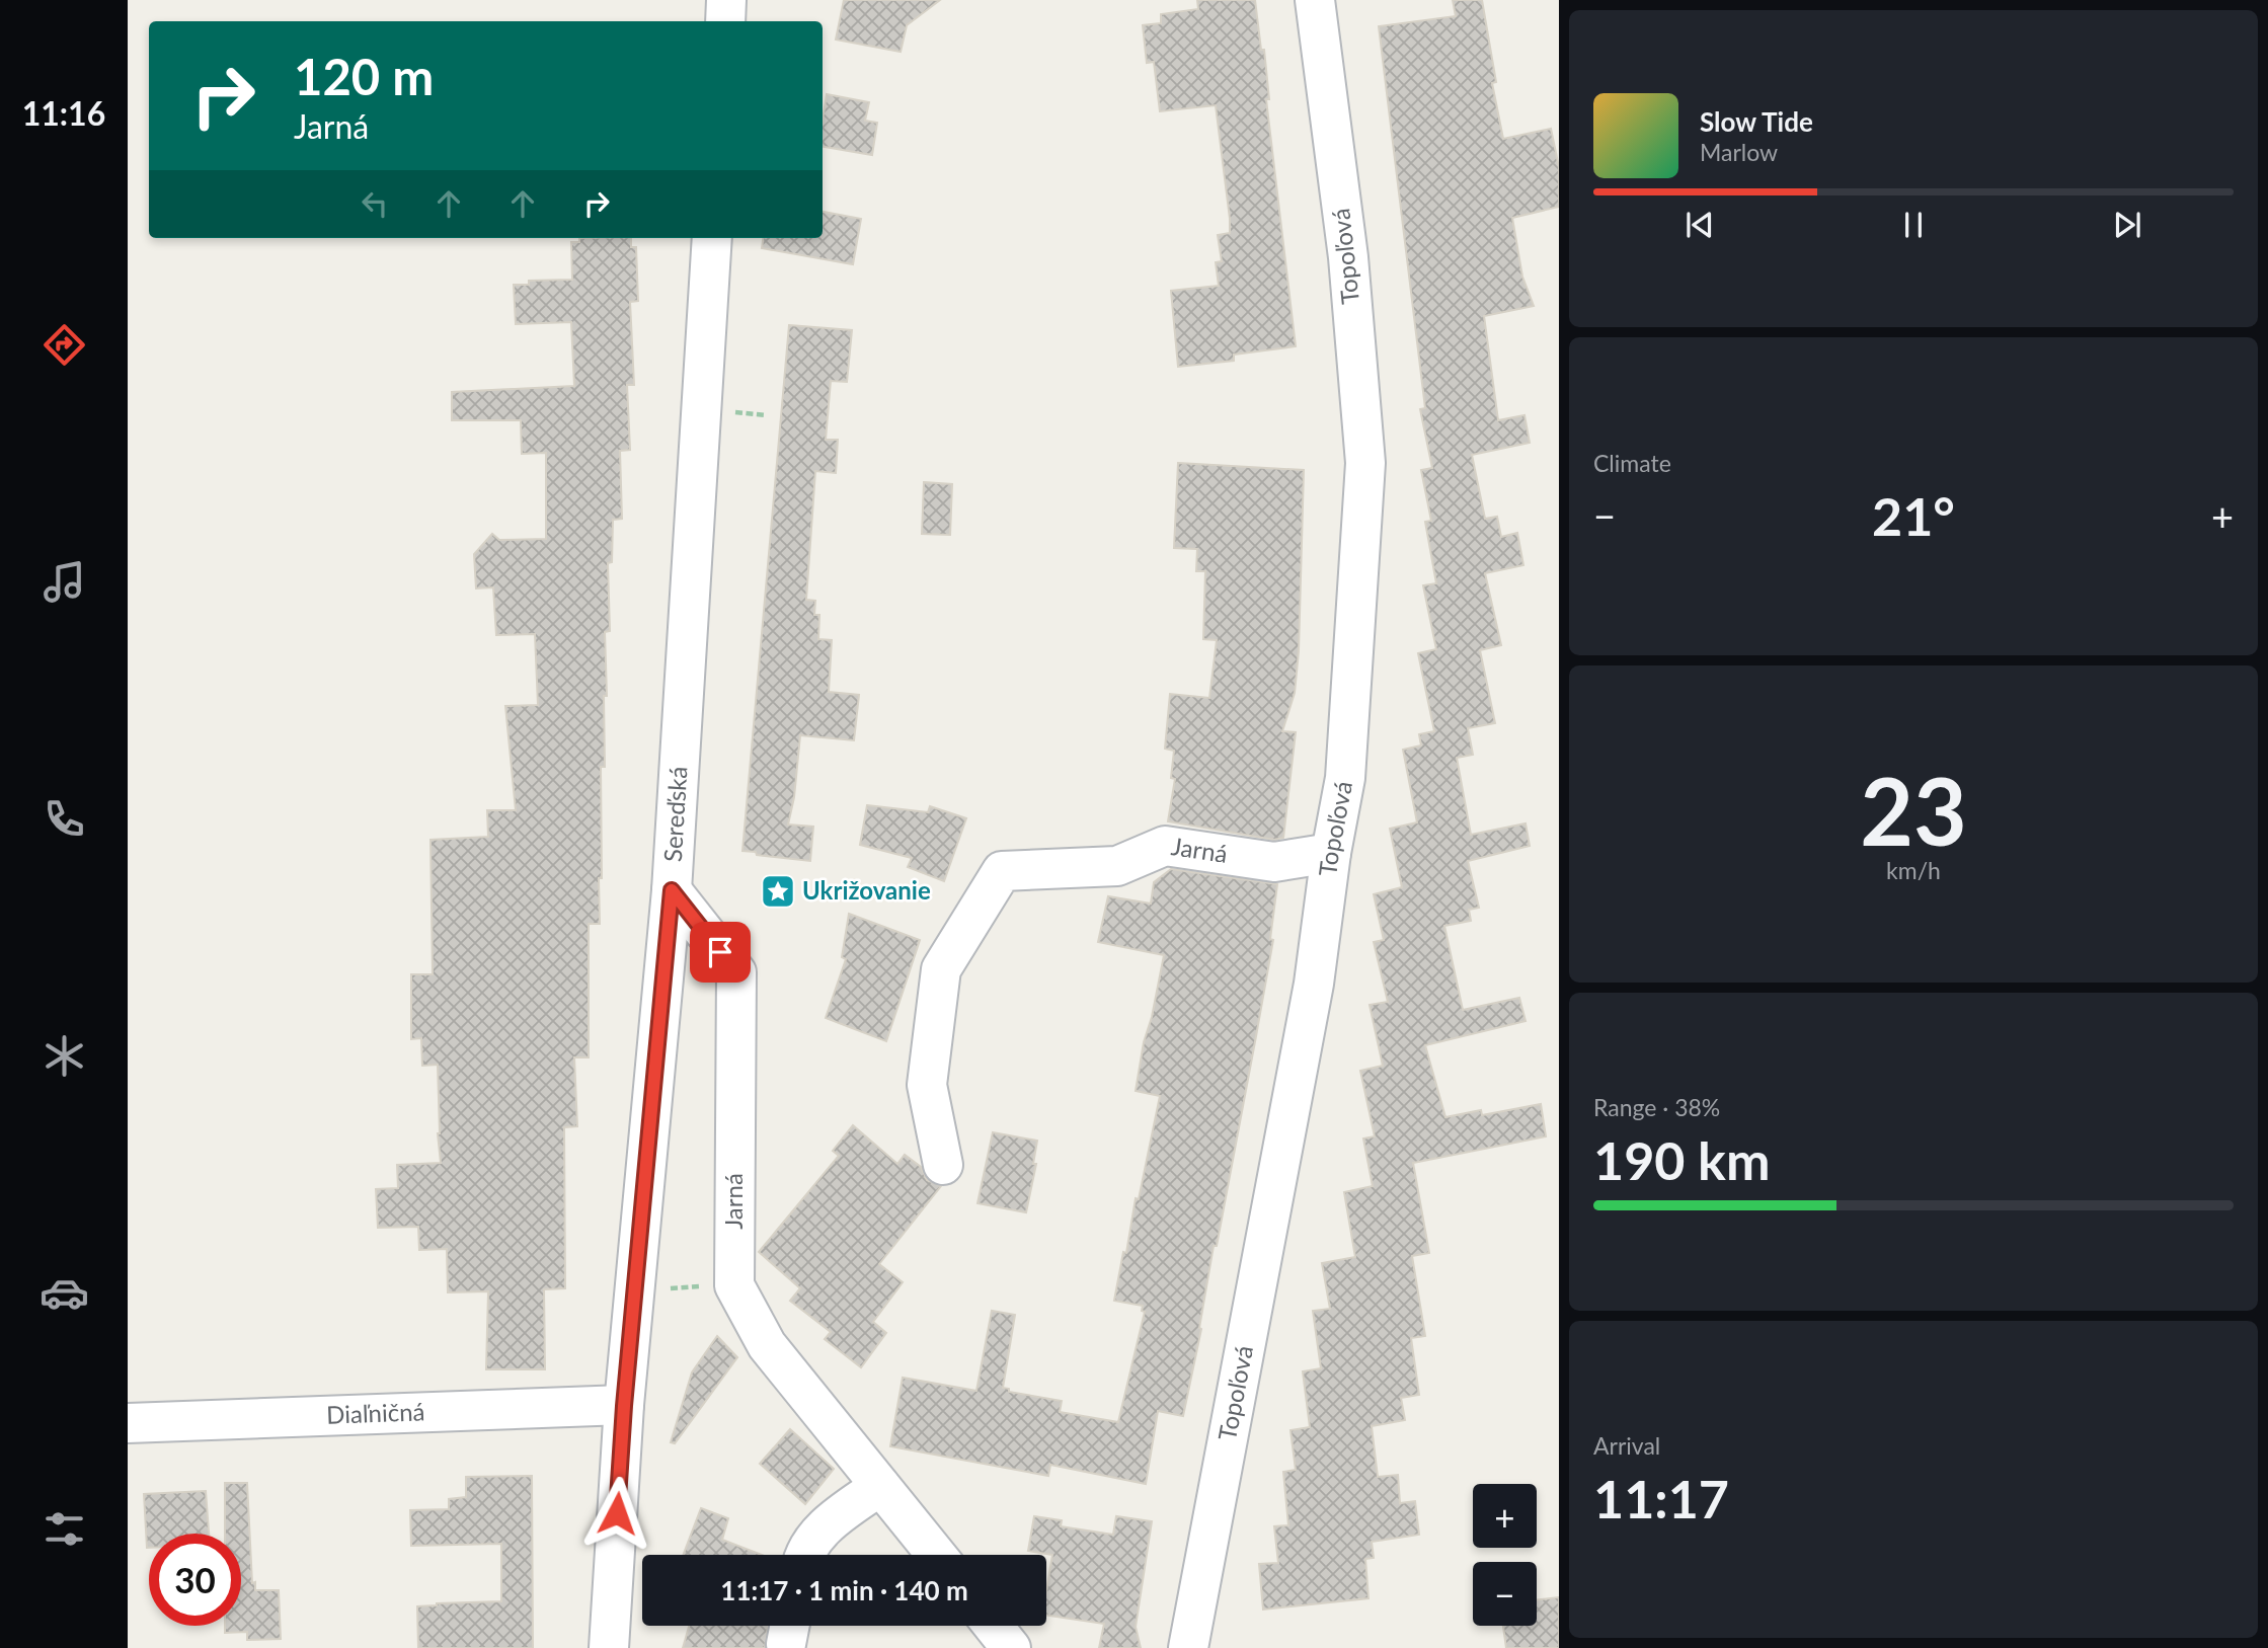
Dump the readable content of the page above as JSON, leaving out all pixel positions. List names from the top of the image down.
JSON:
{
  "streets": {
    "street": [
      "Topoľová",
      "Sereďská",
      "Jarná",
      "Diaľničná"
    ]
  },
  "crossings": [
    ["Topoľová", "Jarná"],
    ["Sereďská", "Jarná"],
    ["Sereďská", "Diaľničná"]
  ],
  "places": {
    "place": ["Ukrižovanie"]
  },
  "page": {
    "tabs": "11:16",
    "turn": ["120 m", "Jarná"],
    "song": ["Slow Tide", "Marlow"],
    "tile": [
      "Climate",
      ["23", "km/h"],
      ["Range · 38%", "190 km"],
      ["Arrival", "11:17"]
    ],
    "heat": ["−", "21°", "+"],
    "map_buttons": ["+", "−"],
    "limit": "30",
    "trip": "11:17 · 1 min · 140 m"
  }
}
